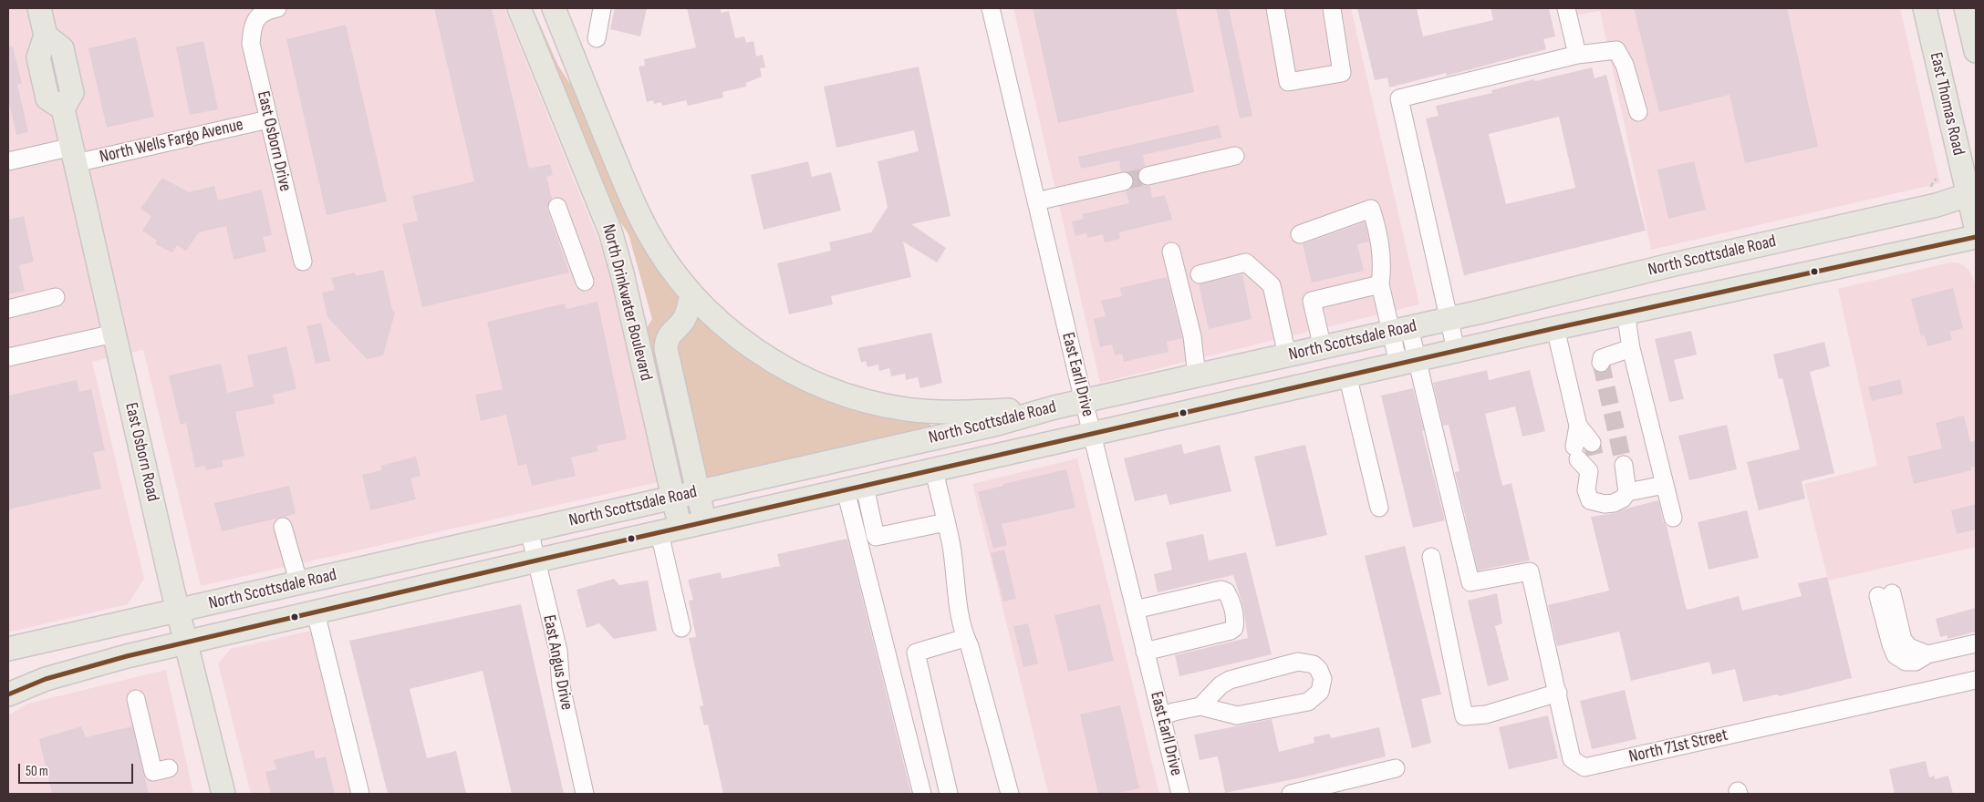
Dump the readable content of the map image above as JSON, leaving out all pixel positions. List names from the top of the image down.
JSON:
{
  "streets": {
    "main road": [
      "East Thomas Road",
      "North Scottsdale Road",
      "North Drinkwater Boulevard",
      "East Osborn Road"
    ],
    "street": [
      "North Wells Fargo Avenue",
      "East Osborn Drive",
      "East Earll Drive",
      "East Angus Drive",
      "North 71st Street"
    ]
  },
  "crossings": [
    ["East Thomas Road", "North Scottsdale Road"],
    ["North Wells Fargo Avenue", "East Osborn Drive"],
    ["North Wells Fargo Avenue", "East Osborn Road"],
    ["North Scottsdale Road", "North Drinkwater Boulevard"],
    ["North Scottsdale Road", "East Earll Drive"],
    ["North Scottsdale Road", "East Osborn Road"],
    ["North Scottsdale Road", "East Angus Drive"],
    ["North Scottsdale Road", "North 71st Street"]
  ],
  "scale_bar": "50 m"
}
